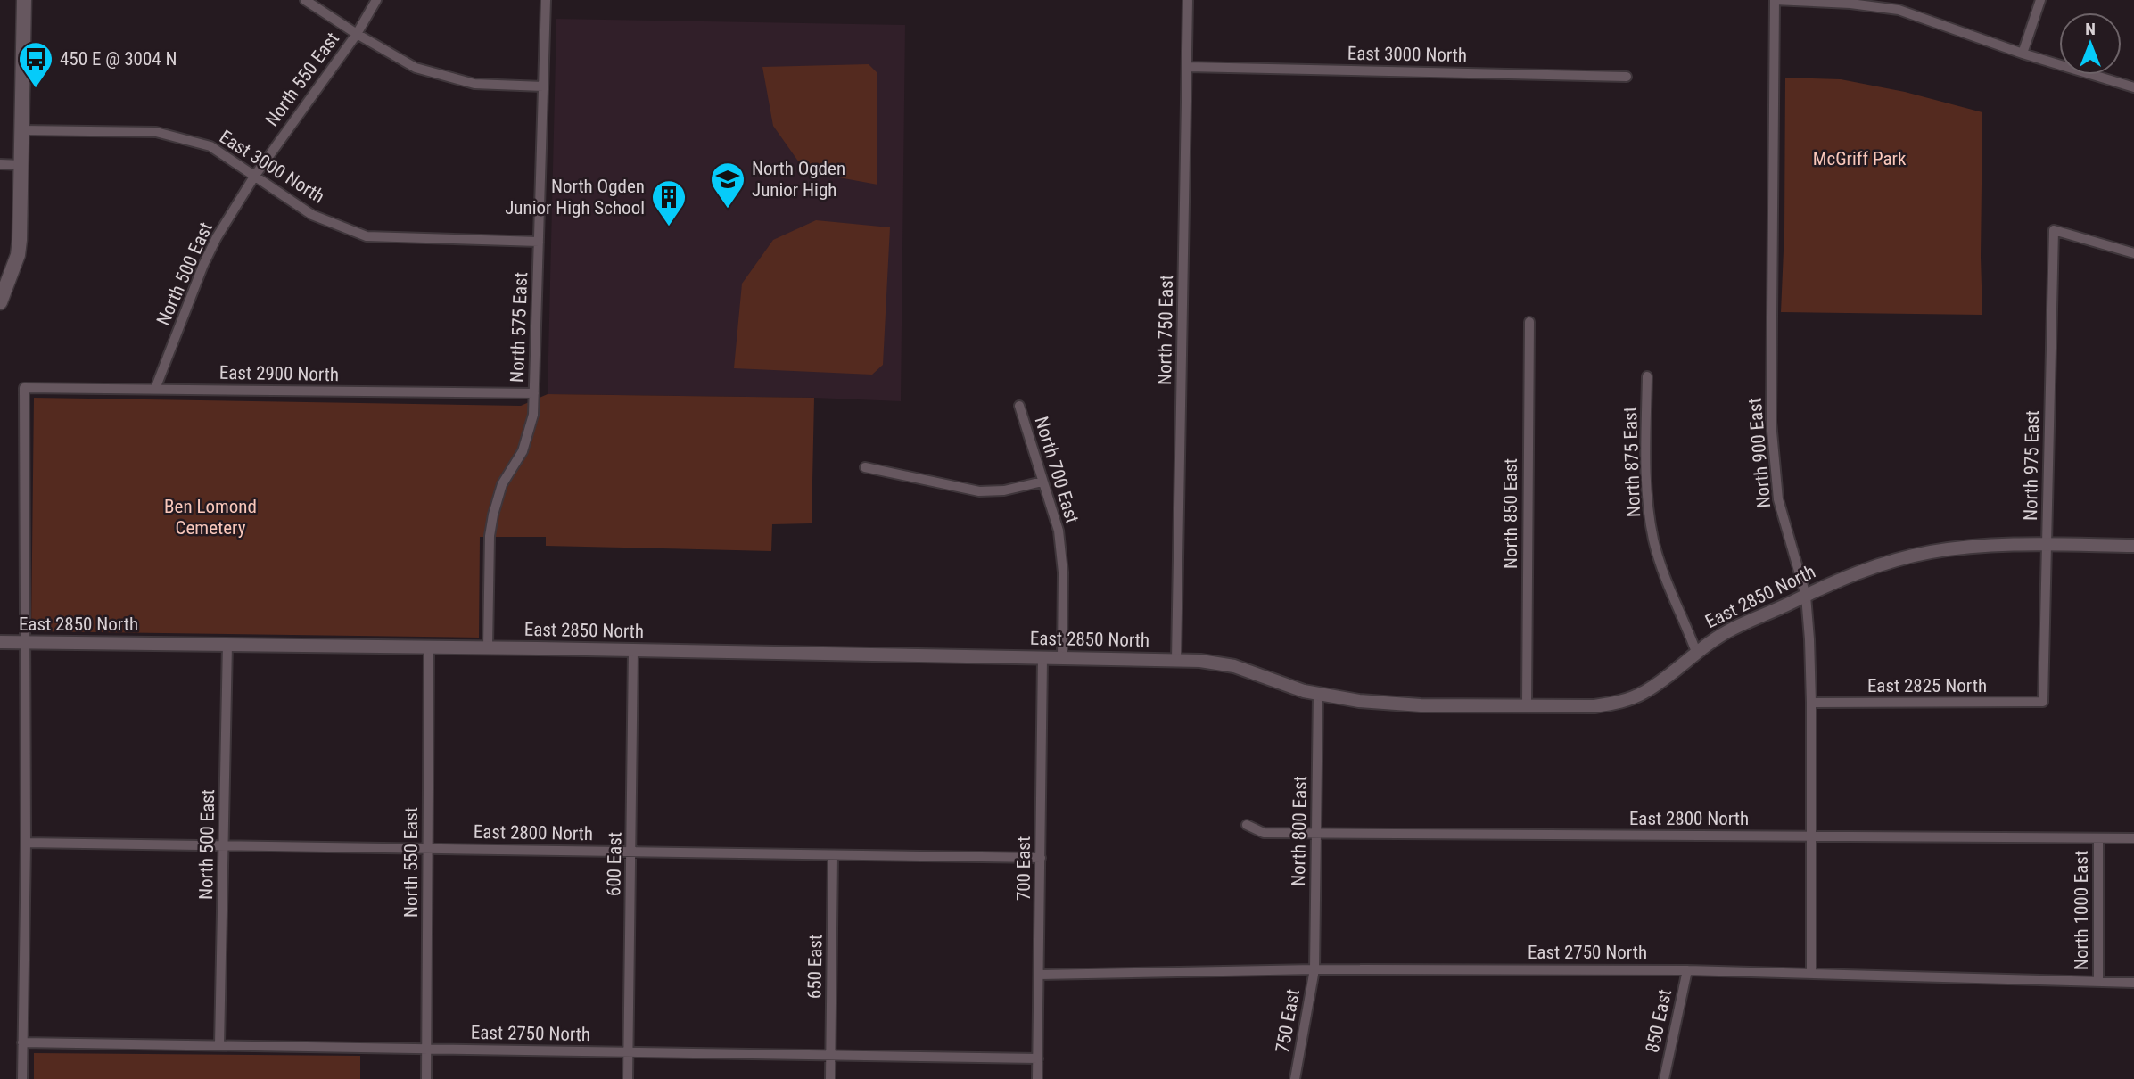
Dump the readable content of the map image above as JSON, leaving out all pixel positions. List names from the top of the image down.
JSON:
{
  "streets": {
    "street": [
      "East 3000 North",
      "North 550 East",
      "North 500 East",
      "North 575 East",
      "North 750 East",
      "East 2900 North",
      "North 900 East",
      "North 875 East",
      "North 975 East",
      "North 700 East",
      "North 850 East",
      "East 2850 North",
      "East 2825 North",
      "East 2800 North",
      "North 800 East",
      "600 East",
      "700 East",
      "North 1000 East",
      "East 2750 North",
      "650 East",
      "750 East",
      "850 East"
    ]
  },
  "crossings": [
    ["East 3000 North", "North 550 East"],
    ["East 3000 North", "North 500 East"],
    ["East 3000 North", "North 575 East"],
    ["East 3000 North", "North 750 East"],
    ["North 550 East", "North 500 East"],
    ["North 550 East", "East 2850 North"],
    ["North 550 East", "East 2800 North"],
    ["North 550 East", "East 2750 North"],
    ["North 500 East", "East 2900 North"],
    ["North 500 East", "East 2850 North"],
    ["North 500 East", "East 2800 North"],
    ["North 500 East", "East 2750 North"],
    ["North 575 East", "East 2900 North"],
    ["North 575 East", "East 2850 North"],
    ["North 750 East", "East 2850 North"],
    ["East 2900 North", "East 2850 North"],
    ["North 900 East", "East 2850 North"],
    ["North 900 East", "East 2825 North"],
    ["North 900 East", "East 2800 North"],
    ["North 900 East", "East 2750 North"],
    ["North 875 East", "East 2850 North"],
    ["North 975 East", "East 2850 North"],
    ["North 975 East", "East 2825 North"],
    ["North 700 East", "East 2850 North"],
    ["North 850 East", "East 2850 North"],
    ["East 2850 North", "North 800 East"],
    ["East 2850 North", "600 East"],
    ["East 2850 North", "700 East"],
    ["East 2800 North", "North 800 East"],
    ["East 2800 North", "600 East"],
    ["East 2800 North", "700 East"],
    ["East 2800 North", "North 1000 East"],
    ["East 2800 North", "650 East"],
    ["North 800 East", "East 2750 North"],
    ["North 800 East", "750 East"],
    ["600 East", "East 2750 North"],
    ["700 East", "East 2750 North"],
    ["North 1000 East", "East 2750 North"],
    ["East 2750 North", "650 East"],
    ["East 2750 North", "750 East"],
    ["East 2750 North", "850 East"]
  ],
  "parks": ["McGriff Park", "Ben Lomond Cemetery"],
  "places": {
    "bus stop": ["450 E @ 3004 N"],
    "school or university": ["North Ogden Junior High"],
    "building": ["North Ogden Junior High School"]
  },
  "north": "top"
}
